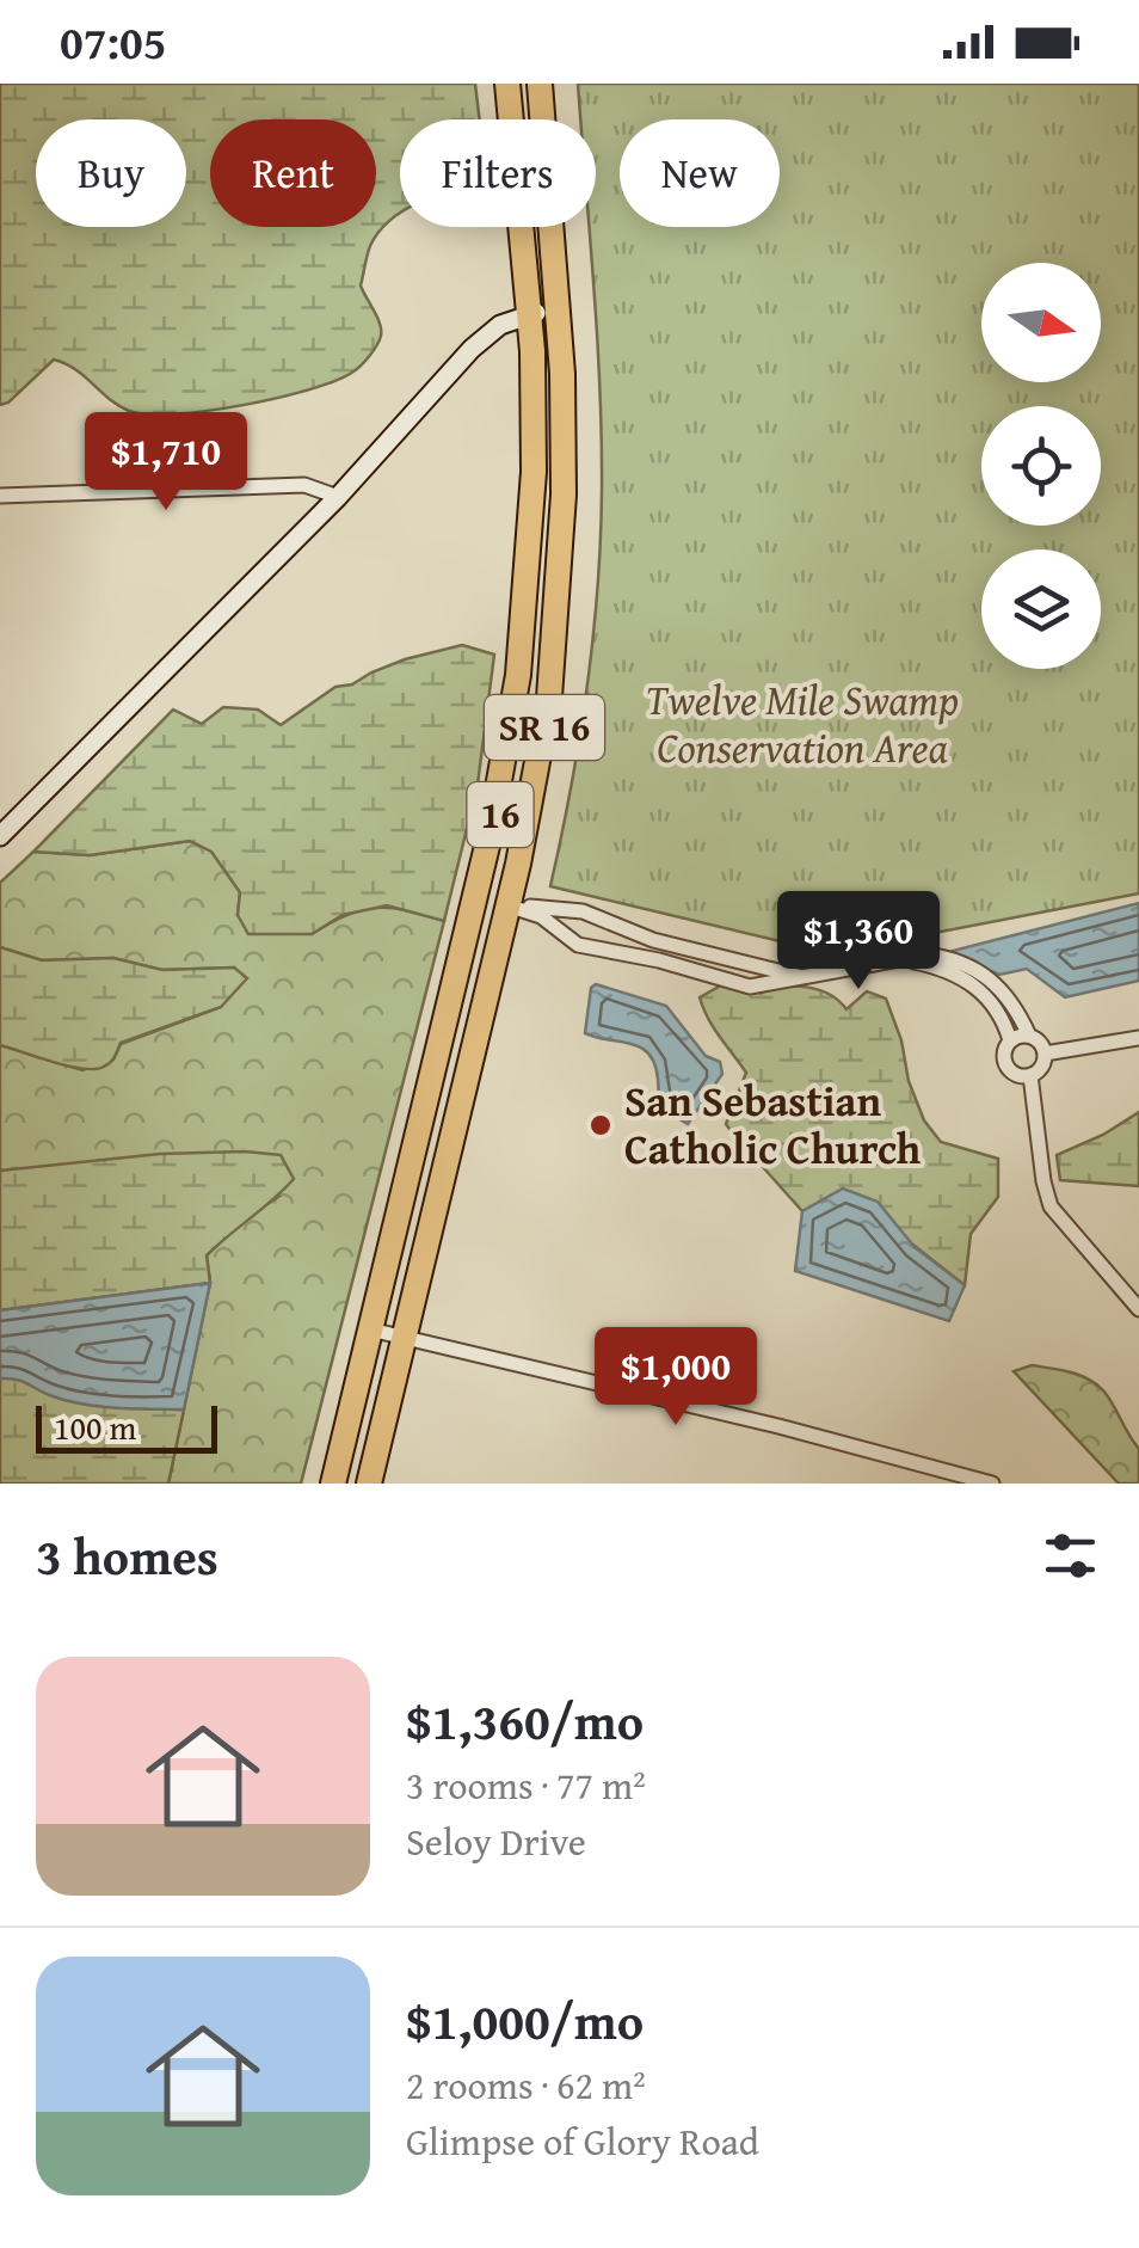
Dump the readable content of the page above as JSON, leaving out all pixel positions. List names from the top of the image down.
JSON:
{
  "streets": {
    "highway": ["SR 16", "16"]
  },
  "crossings": [
    ["SR 16", "16"]
  ],
  "parks": ["Twelve Mile Swamp Conservation Area"],
  "places": ["San Sebastian Catholic Church"],
  "scale_bar": "100 m",
  "north": "right",
  "page": {
    "status": "07:05",
    "chip": [
      "Buy",
      "Rent",
      "Filters",
      "New"
    ],
    "price": ["$1,710", "$1,360", "$1,000"],
    "scale": "100 m",
    "heading": "3 homes",
    "list": [
      {
        "name": "$1,360/mo",
        "note": "3 rooms · 77 m² · Seloy Drive"
      },
      {
        "name": "$1,000/mo",
        "note": "2 rooms · 62 m² · Glimpse of Glory Road"
      }
    ]
  }
}
